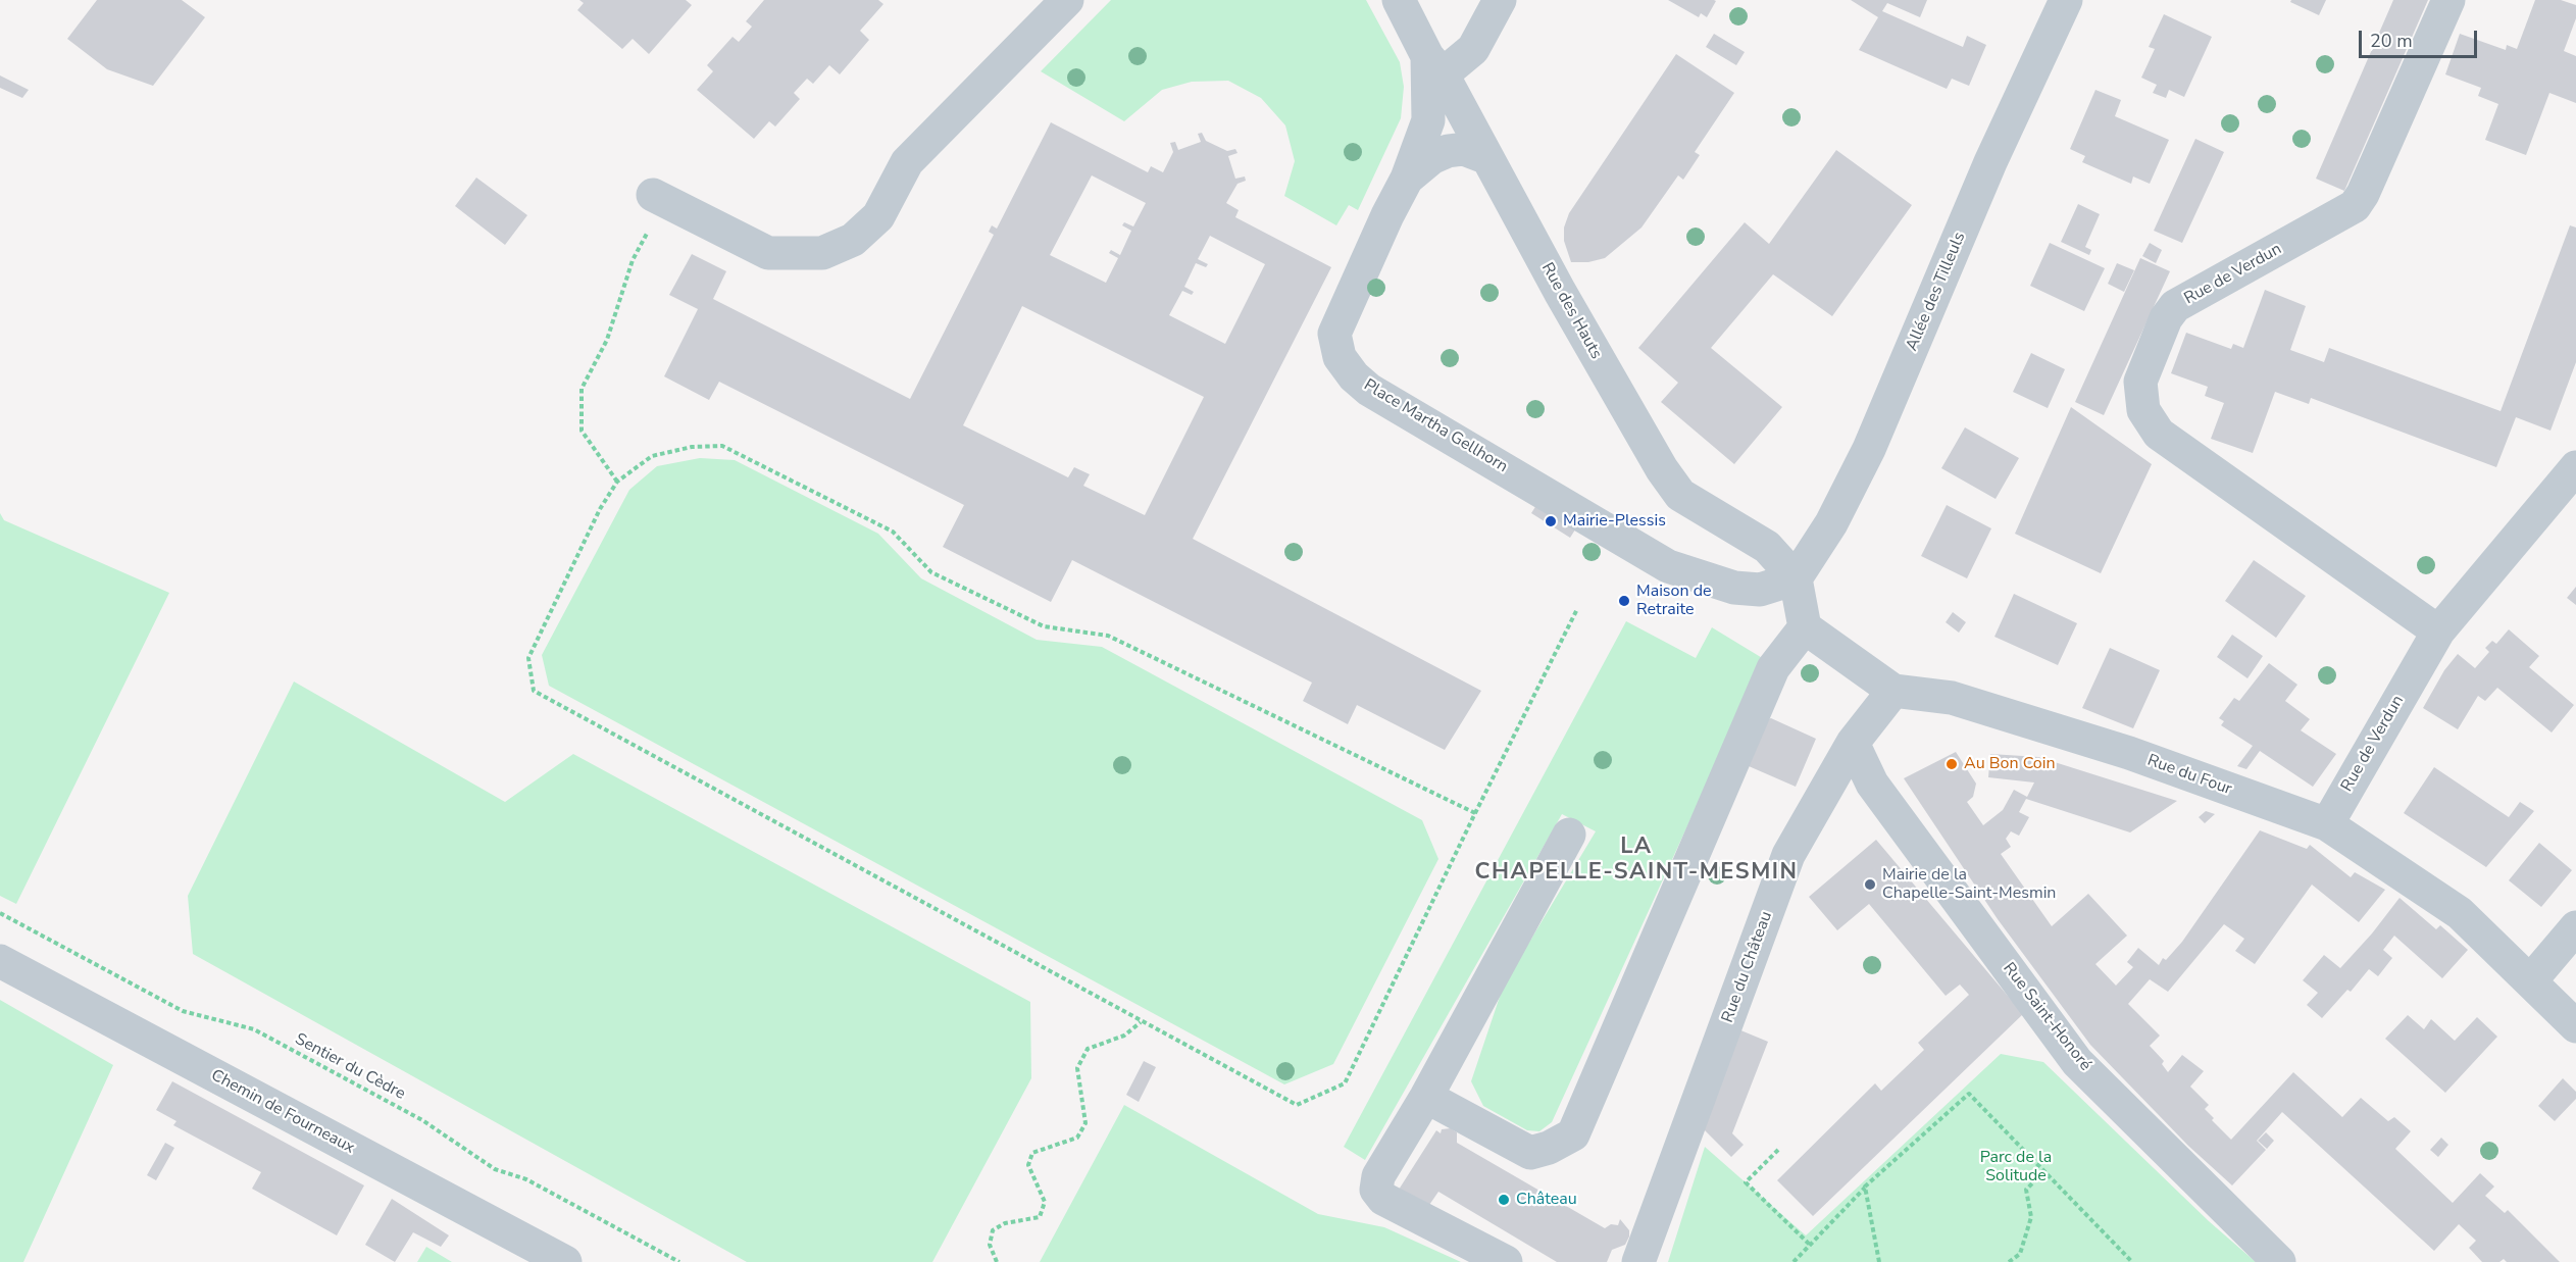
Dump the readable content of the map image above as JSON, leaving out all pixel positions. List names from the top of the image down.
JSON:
{
  "streets": {
    "street": [
      "Rue de Verdun",
      "Allée des Tilleuls",
      "Rue des Hauts",
      "Place Martha Gellhorn",
      "Rue du Four",
      "Rue du Château",
      "Rue Saint-Honoré",
      "Chemin de Fourneaux"
    ],
    "path": ["Sentier du Cèdre"]
  },
  "crossings": [
    ["Rue de Verdun", "Rue du Four"],
    ["Allée des Tilleuls", "Rue des Hauts"],
    ["Allée des Tilleuls", "Place Martha Gellhorn"],
    ["Rue des Hauts", "Place Martha Gellhorn"],
    ["Rue du Four", "Rue du Château"],
    ["Rue du Château", "Rue Saint-Honoré"]
  ],
  "districts": ["LA CHAPELLE-SAINT-MESMIN"],
  "parks": ["Parc de la Solitude"],
  "places": [
    "Mairie-Plessis",
    "Maison de Retraite",
    "Au Bon Coin",
    "Mairie de la Chapelle-Saint-Mesmin",
    "Château"
  ],
  "scale_bar": "20 m"
}
